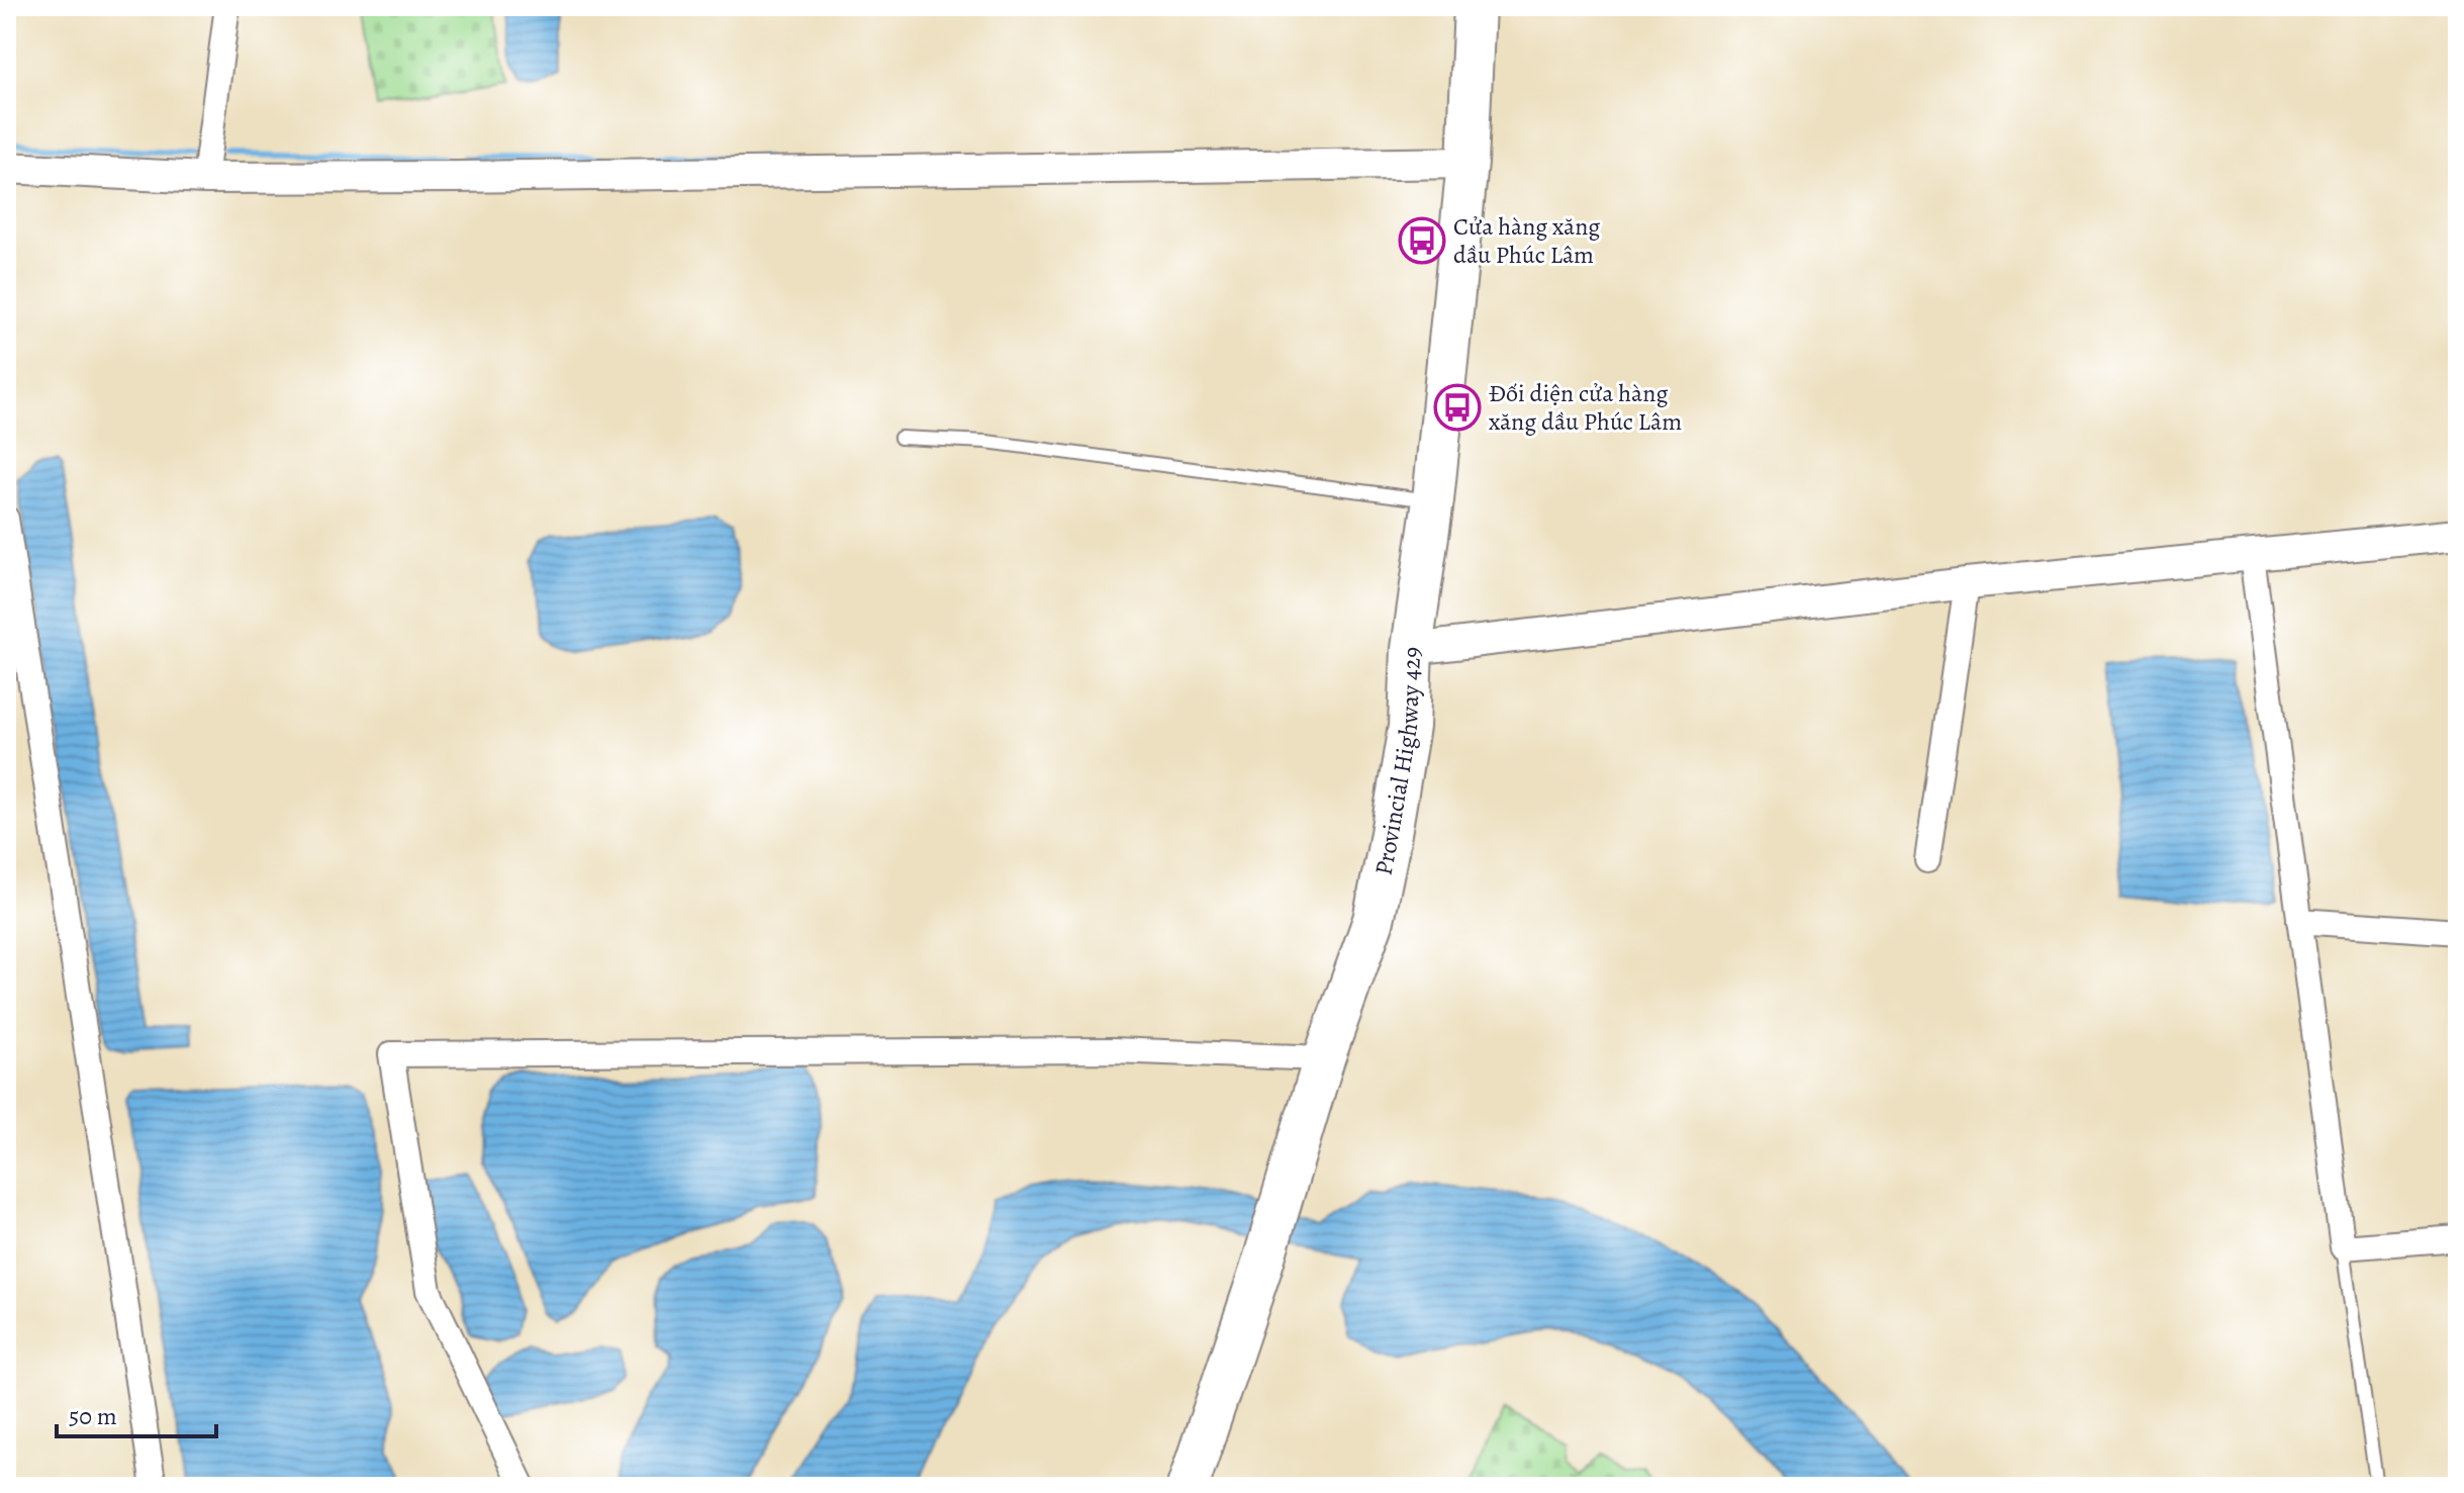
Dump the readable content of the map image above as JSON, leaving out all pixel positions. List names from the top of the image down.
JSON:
{
  "streets": {
    "main road": ["Provincial Highway 429"]
  },
  "places": {
    "bus stop": ["Cửa hàng xăng dầu Phúc Lâm", "Đối diện cửa hàng xăng dầu Phúc Lâm"]
  },
  "scale_bar": "50 m"
}
